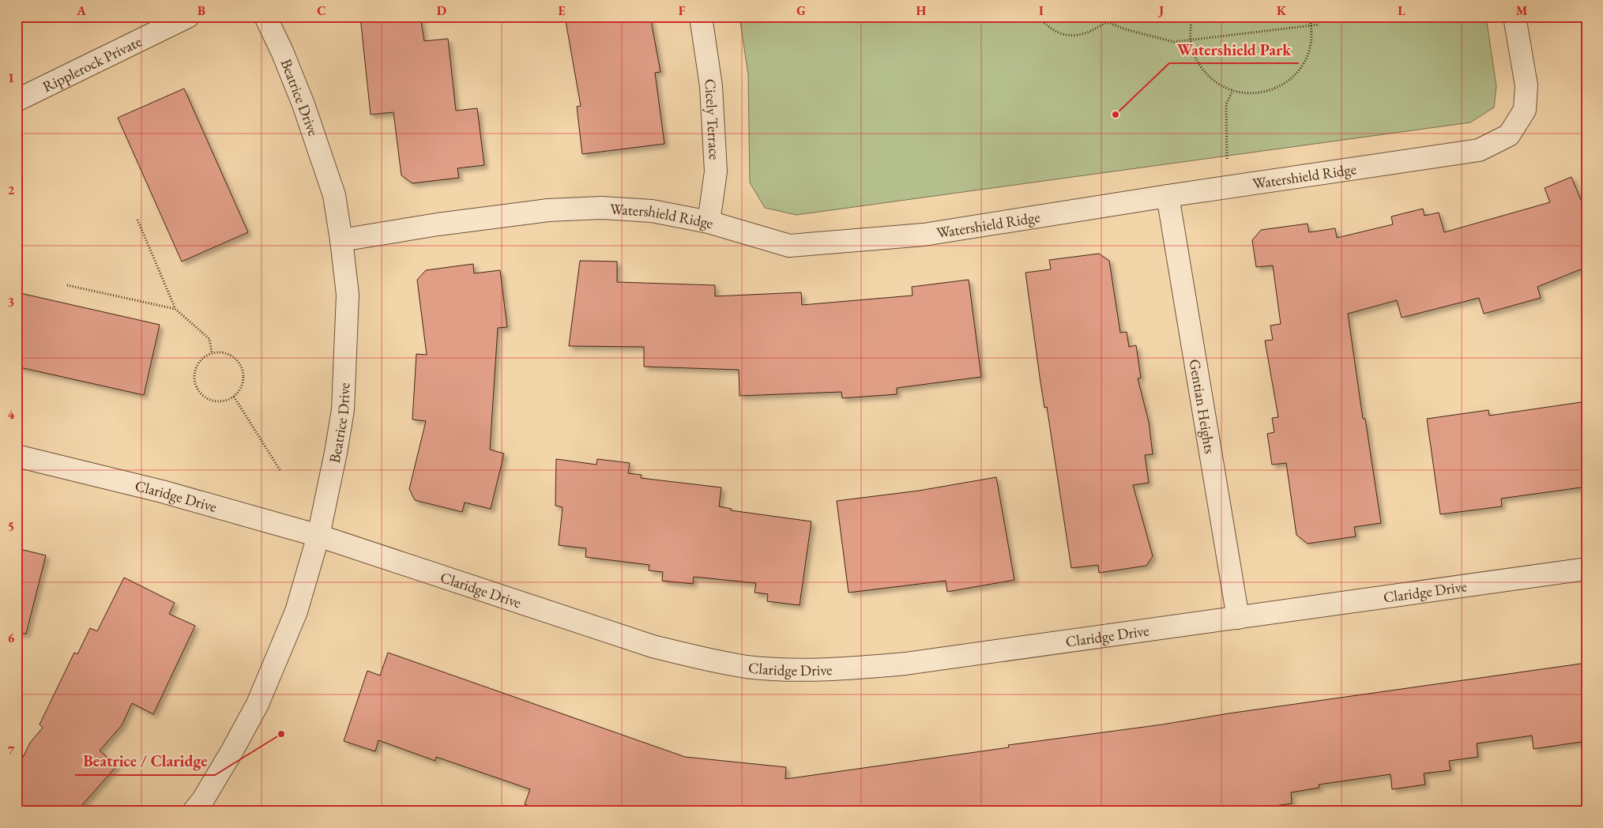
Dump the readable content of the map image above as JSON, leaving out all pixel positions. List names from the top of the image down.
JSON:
{
  "streets": {
    "street": [
      "Ripplerock Private",
      "Beatrice Drive",
      "Cicely Terrace",
      "Watershield Ridge",
      "Gentian Heights",
      "Claridge Drive"
    ]
  },
  "crossings": [
    ["Beatrice Drive", "Watershield Ridge"],
    ["Beatrice Drive", "Claridge Drive"],
    ["Cicely Terrace", "Watershield Ridge"],
    ["Watershield Ridge", "Gentian Heights"],
    ["Gentian Heights", "Claridge Drive"]
  ],
  "places": ["Watershield Park", "Beatrice / Claridge"],
  "grid": {
    "columns": [
      "A",
      "B",
      "C",
      "D",
      "E",
      "F",
      "G",
      "H",
      "I",
      "J",
      "K",
      "L",
      "M"
    ],
    "rows": [
      "1",
      "2",
      "3",
      "4",
      "5",
      "6",
      "7"
    ]
  }
}
